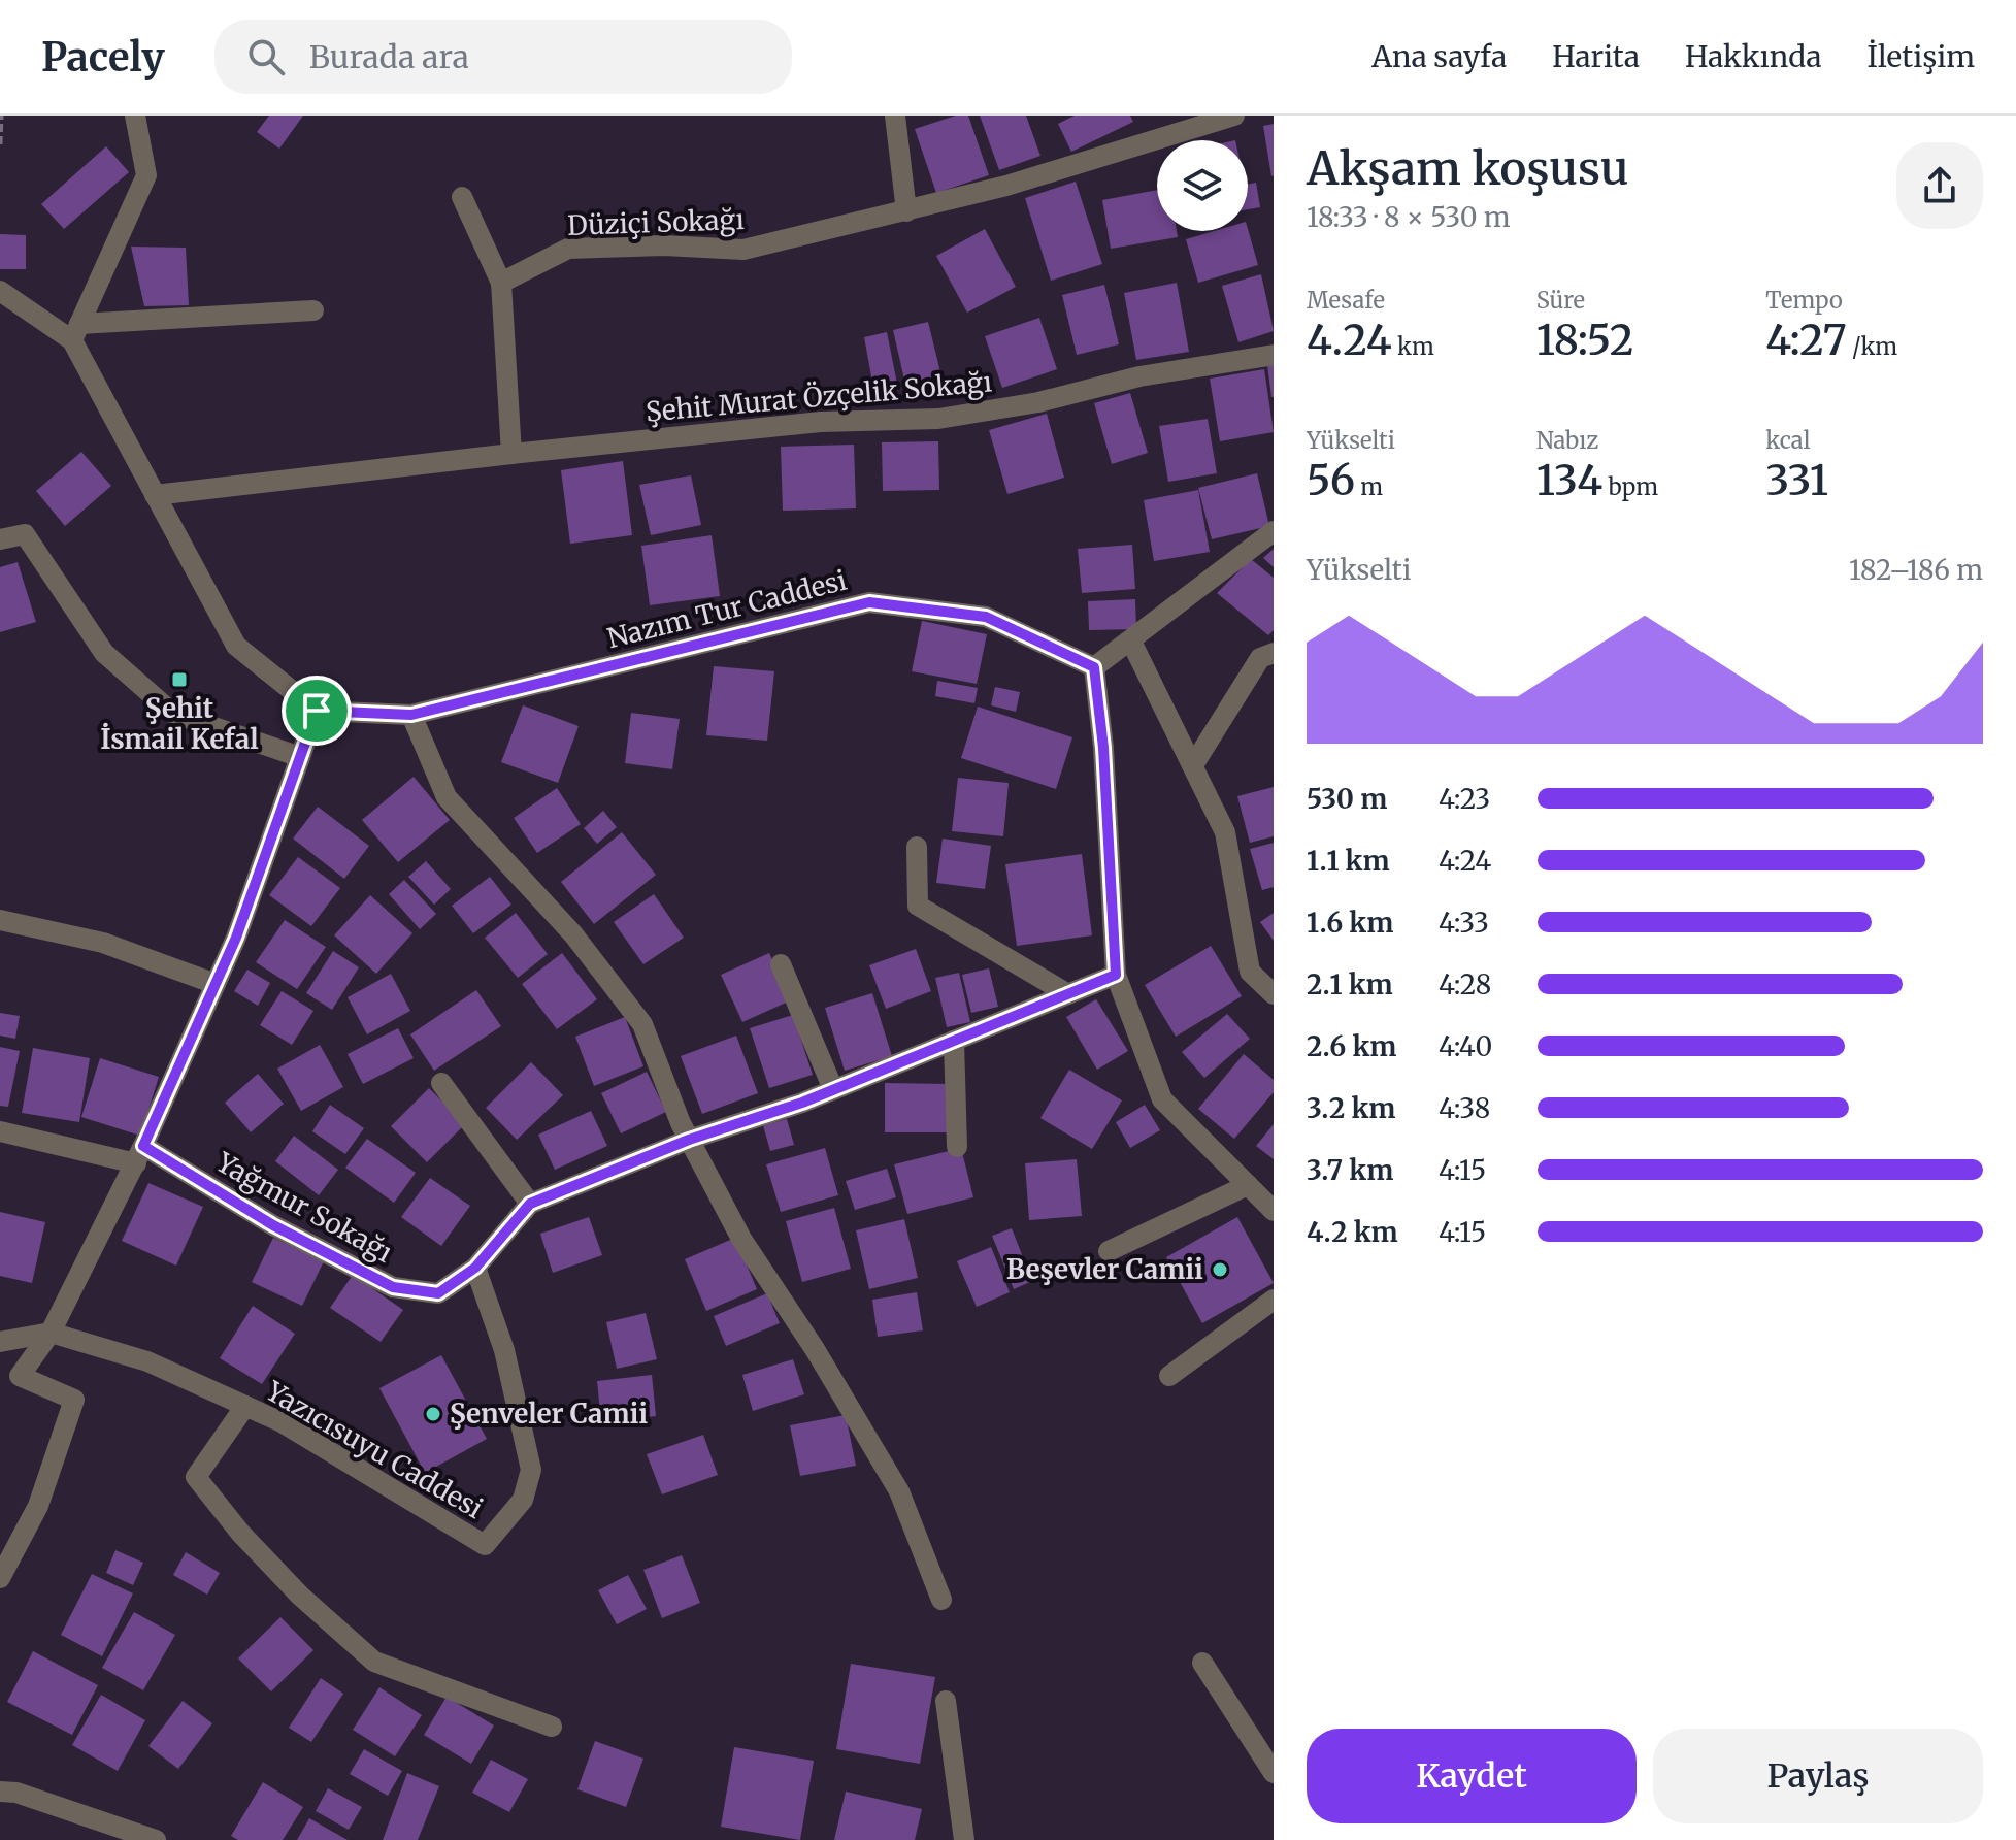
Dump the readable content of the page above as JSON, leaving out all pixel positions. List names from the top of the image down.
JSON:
{
  "streets": {
    "street": [
      "Düziçi Sokağı",
      "Şehit Murat Özçelik Sokağı",
      "Nazım Tur Caddesi",
      "Yağmur Sokağı",
      "Yazıcısuyu Caddesi"
    ]
  },
  "crossings": [
    ["Yağmur Sokağı", "Yazıcısuyu Caddesi"]
  ],
  "places": {
    "transit": ["Şehit İsmail Kefal"],
    "other": ["Beşevler Camii", "Şenveler Camii"]
  },
  "page": {
    "header": "Pacely",
    "search": "Burada ara",
    "nav": [
      "Ana sayfa",
      "Harita",
      "Hakkında",
      "İletişim"
    ],
    "heading": ["Akşam koşusu", "18:33 · 8 × 530 m"],
    "stats": [
      ["Mesafe", "4.24 km"],
      ["Süre", "18:52"],
      ["Tempo", "4:27 /km"],
      ["Yükselti", "56 m"],
      ["Nabız", "134 bpm"],
      ["kcal", "331"]
    ],
    "chart": ["Yükselti", "182–186 m"],
    "list": [
      {
        "name": "530 m",
        "note": "4:23"
      },
      {
        "name": "1.1 km",
        "note": "4:24"
      },
      {
        "name": "1.6 km",
        "note": "4:33"
      },
      {
        "name": "2.1 km",
        "note": "4:28"
      },
      {
        "name": "2.6 km",
        "note": "4:40"
      },
      {
        "name": "3.2 km",
        "note": "4:38"
      },
      {
        "name": "3.7 km",
        "note": "4:15"
      },
      {
        "name": "4.2 km",
        "note": "4:15"
      }
    ],
    "buttons": ["Kaydet", "Paylaş"]
  }
}
